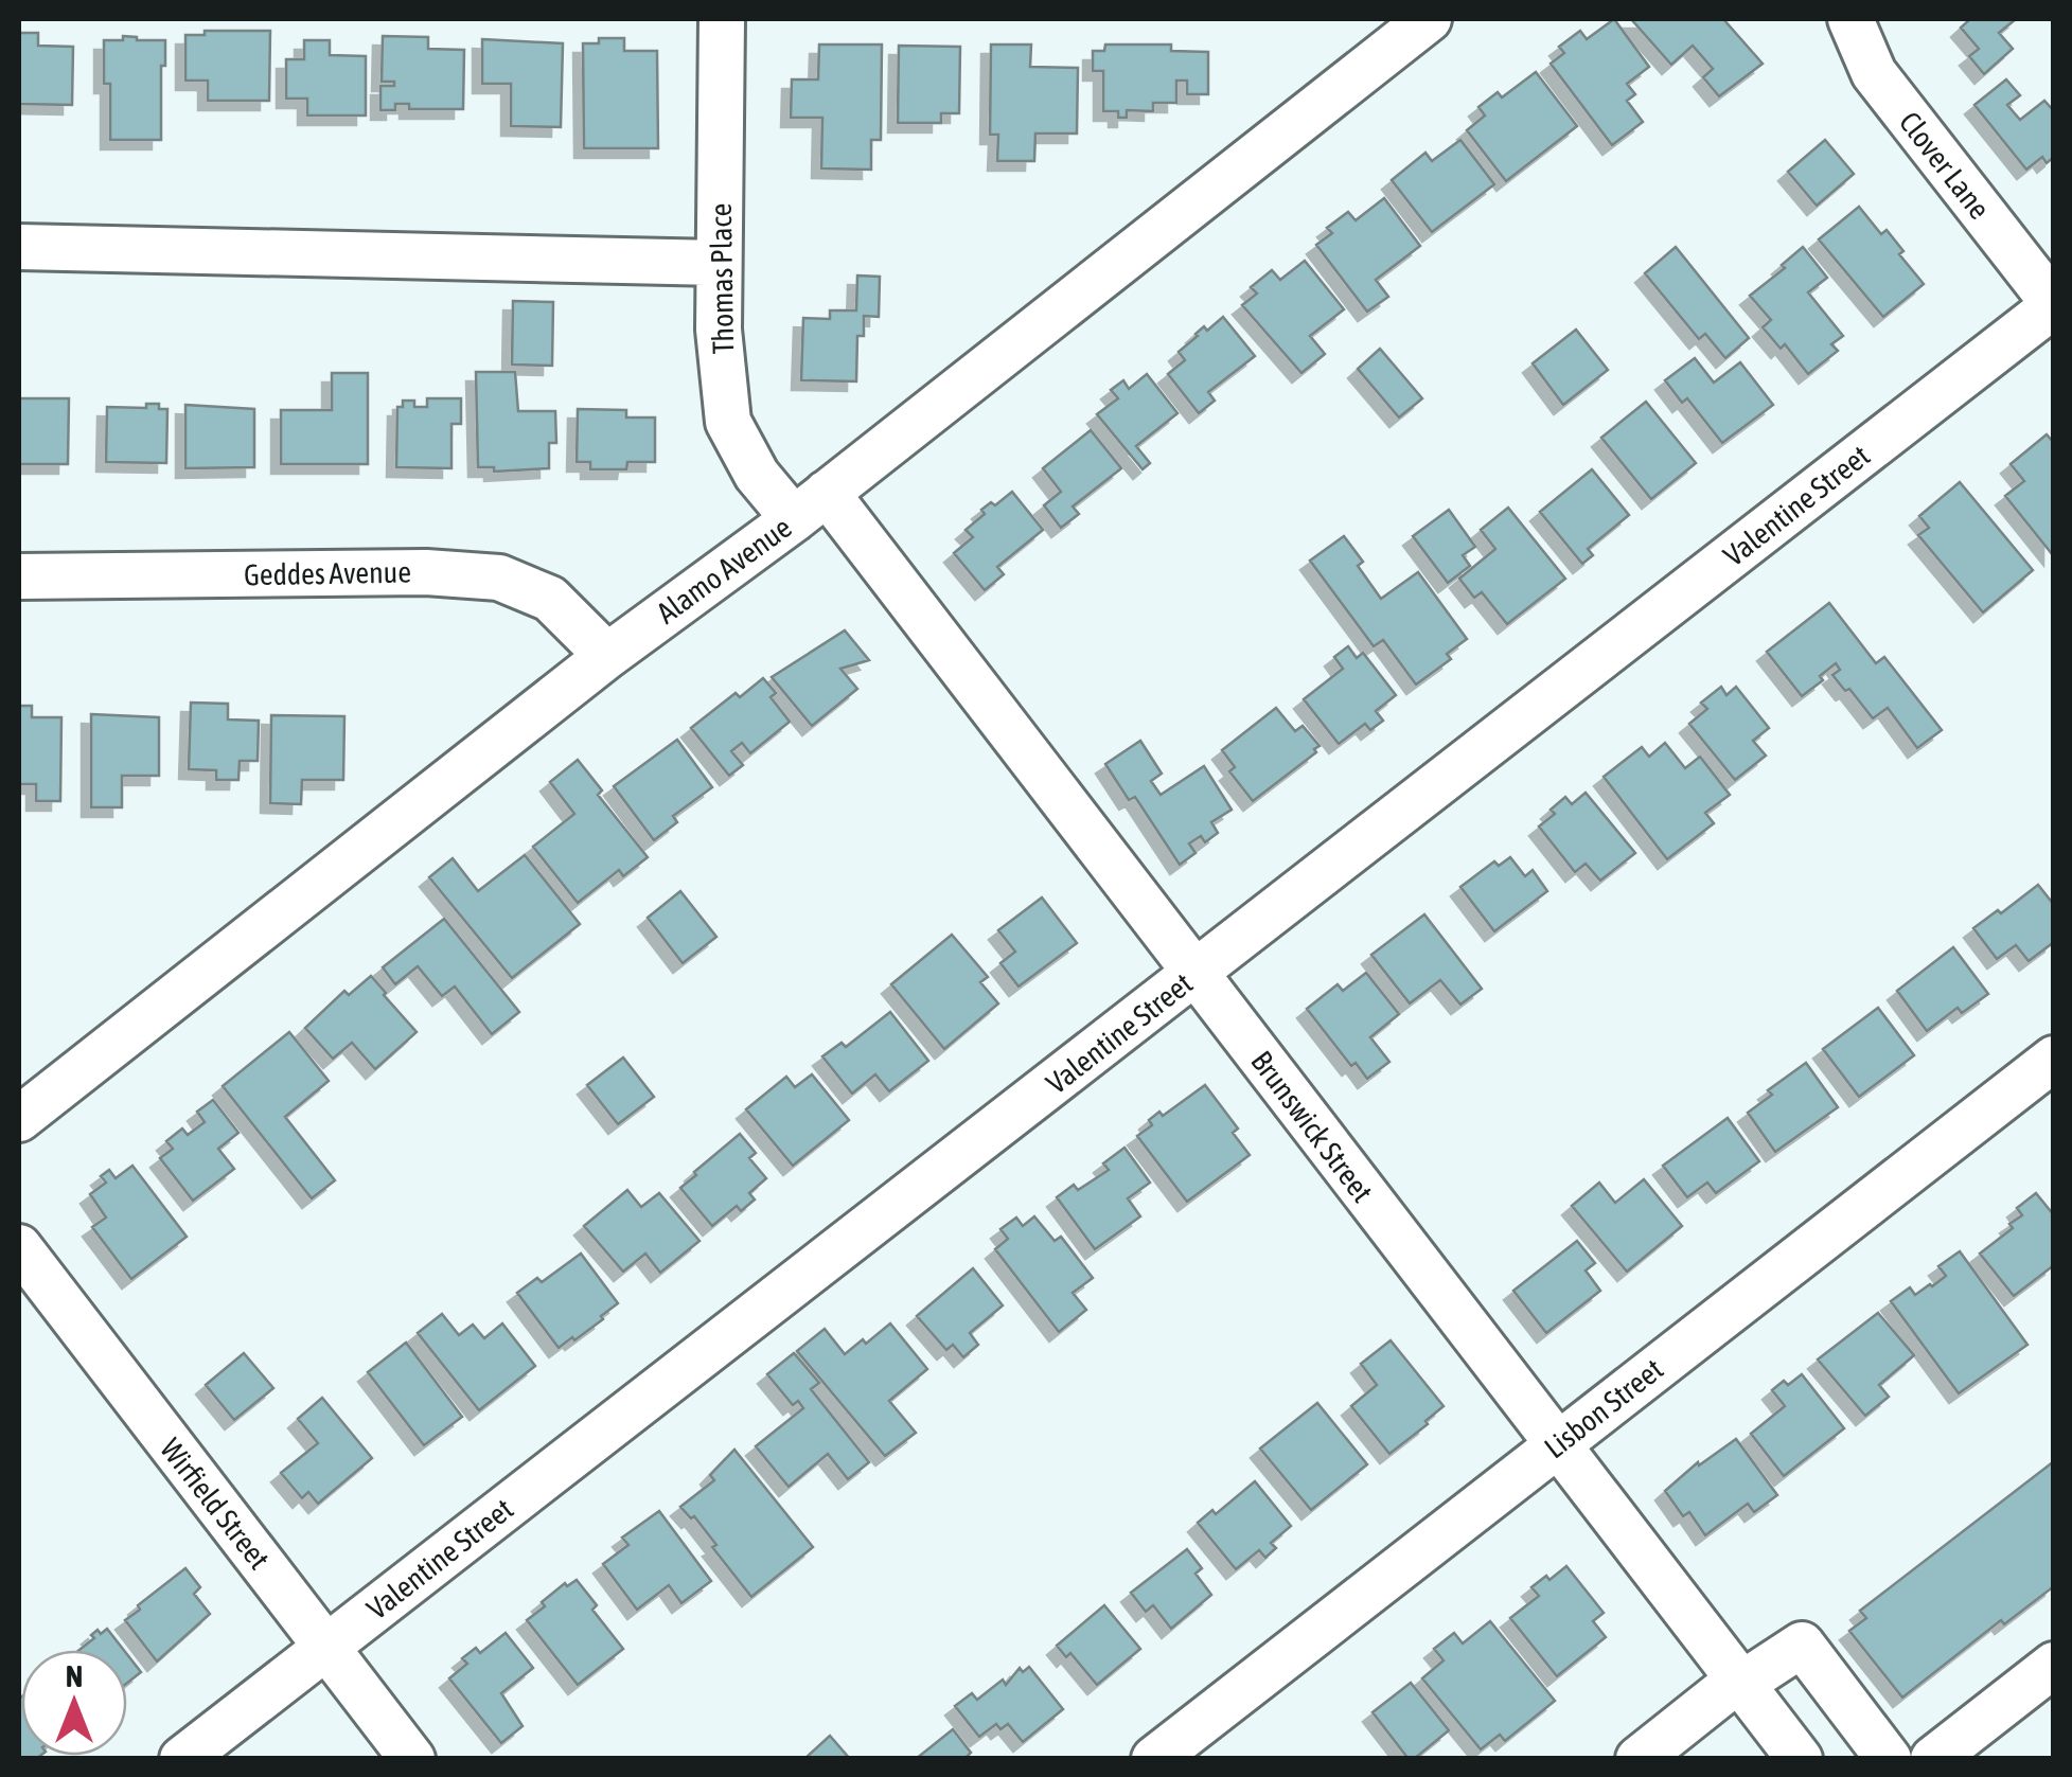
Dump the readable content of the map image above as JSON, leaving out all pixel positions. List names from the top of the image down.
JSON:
{
  "streets": {
    "street": [
      "Clover Lane",
      "Thomas Place",
      "Valentine Street",
      "Alamo Avenue",
      "Geddes Avenue",
      "Brunswick Street",
      "Lisbon Street",
      "Wirfield Street"
    ]
  },
  "crossings": [
    ["Clover Lane", "Valentine Street"],
    ["Thomas Place", "Alamo Avenue"],
    ["Thomas Place", "Brunswick Street"],
    ["Valentine Street", "Brunswick Street"],
    ["Valentine Street", "Wirfield Street"],
    ["Alamo Avenue", "Geddes Avenue"],
    ["Alamo Avenue", "Brunswick Street"],
    ["Brunswick Street", "Lisbon Street"]
  ],
  "north": "top"
}
